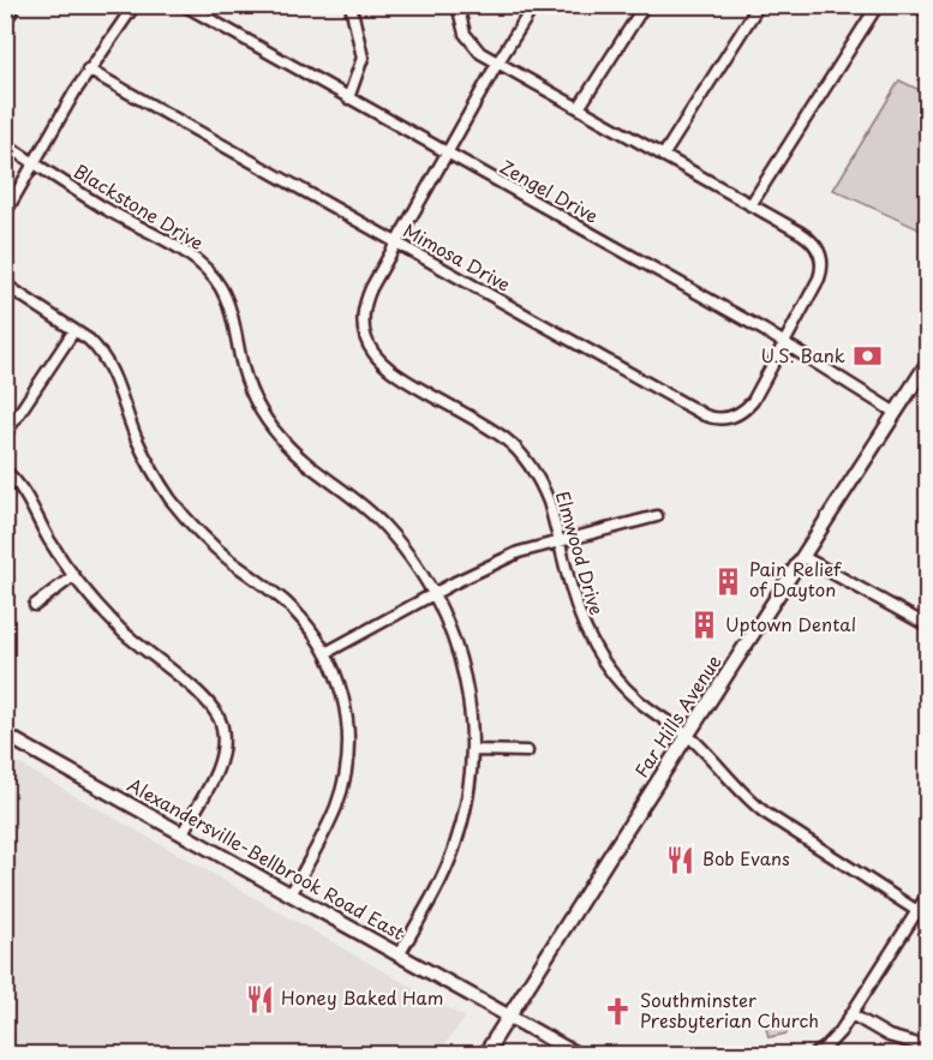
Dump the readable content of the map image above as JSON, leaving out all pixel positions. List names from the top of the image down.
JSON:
{
  "streets": {
    "main road": ["Far Hills Avenue", "Alexandersville-Bellbrook Road East"],
    "street": [
      "Zengel Drive",
      "Blackstone Drive",
      "Mimosa Drive",
      "Elmwood Drive"
    ]
  },
  "crossings": [
    ["Zengel Drive", "Mimosa Drive"],
    ["Zengel Drive", "Elmwood Drive"],
    ["Zengel Drive", "Far Hills Avenue"],
    ["Blackstone Drive", "Alexandersville-Bellbrook Road East"],
    ["Mimosa Drive", "Elmwood Drive"],
    ["Elmwood Drive", "Far Hills Avenue"],
    ["Far Hills Avenue", "Alexandersville-Bellbrook Road East"]
  ],
  "places": {
    "bank": ["U.S. Bank"],
    "building": ["Pain Relief of Dayton", "Uptown Dental"],
    "restaurant": ["Bob Evans", "Honey Baked Ham"],
    "church": ["Southminster Presbyterian Church"]
  }
}
